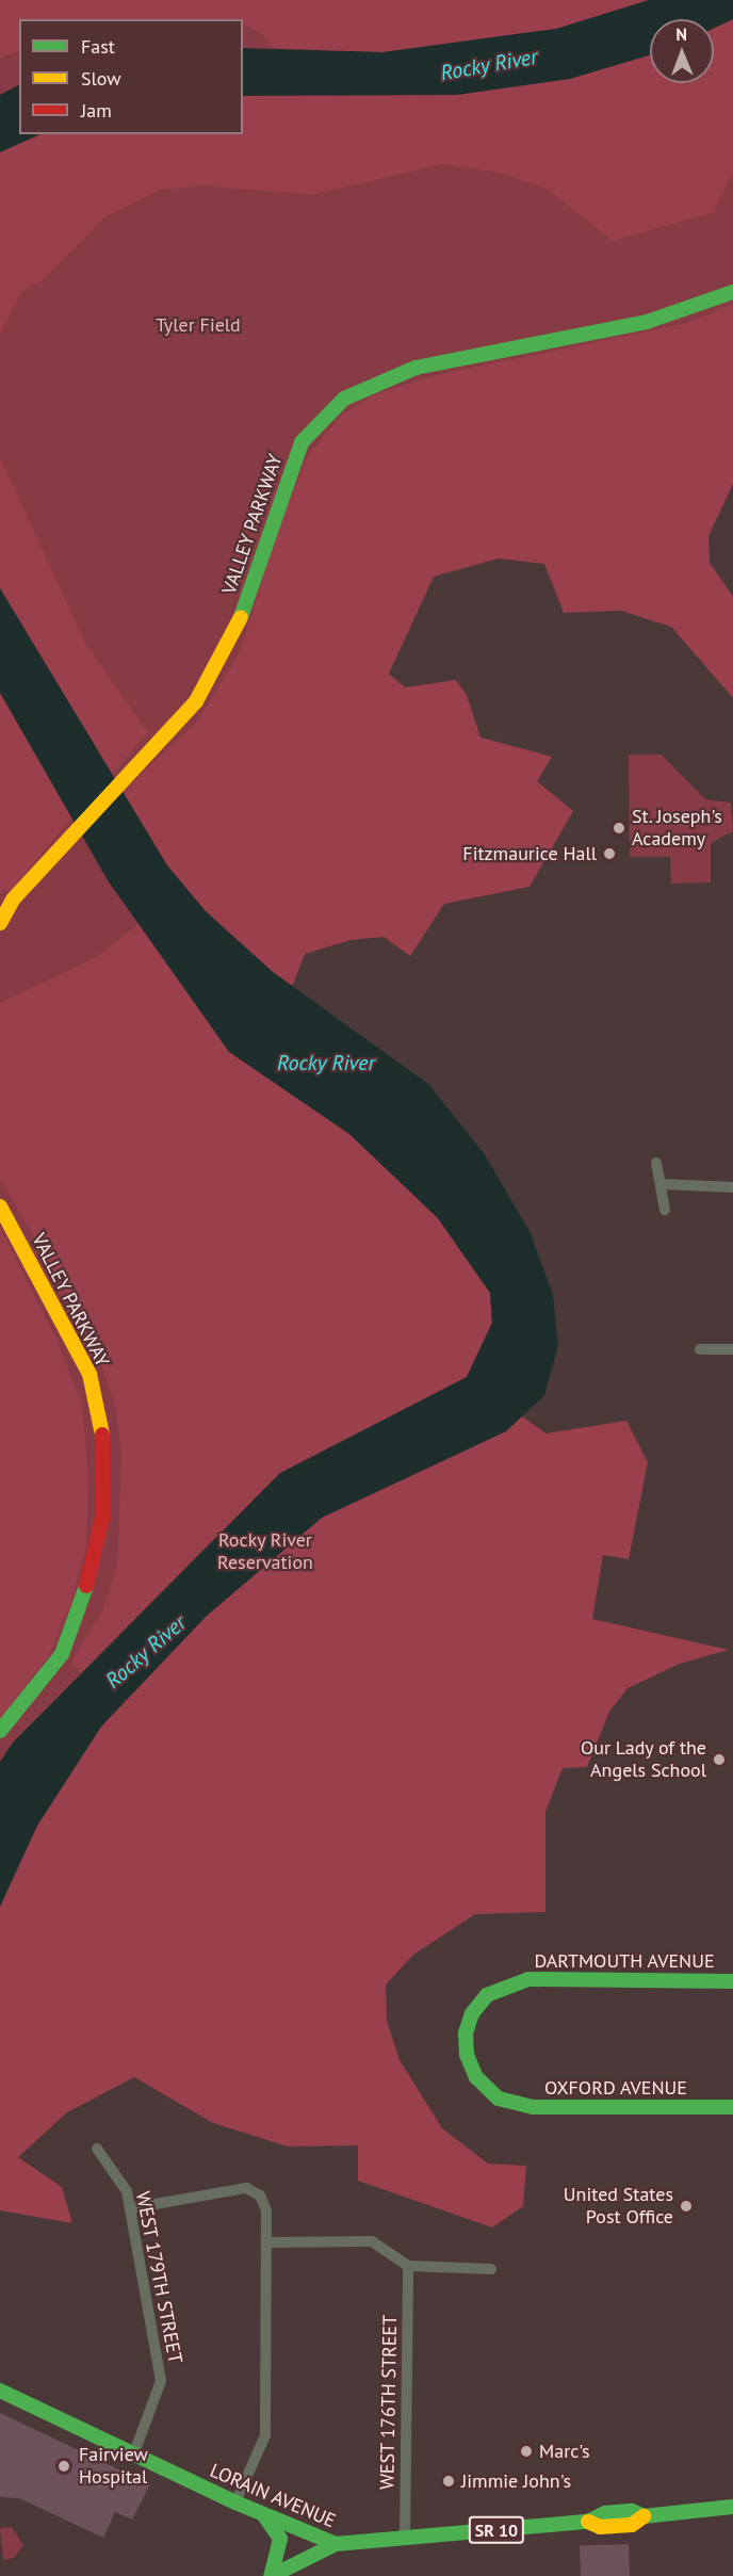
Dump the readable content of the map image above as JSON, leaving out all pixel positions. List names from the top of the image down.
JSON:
{
  "streets": {
    "street": [
      "VALLEY PARKWAY",
      "DARTMOUTH AVENUE",
      "OXFORD AVENUE",
      "WEST 179TH STREET",
      "WEST 176TH STREET",
      "LORAIN AVENUE",
      "SR 10"
    ]
  },
  "crossings": [
    ["DARTMOUTH AVENUE", "OXFORD AVENUE"],
    ["WEST 179TH STREET", "LORAIN AVENUE"],
    ["WEST 176TH STREET", "LORAIN AVENUE"]
  ],
  "water": ["Rocky River"],
  "parks": ["Tyler Field", "Rocky River Reservation"],
  "places": [
    "St. Joseph's Academy",
    "Fitzmaurice Hall",
    "Our Lady of the Angels School",
    "United States Post Office",
    "Marc's",
    "Fairview Hospital",
    "Jimmie John's"
  ],
  "legend": ["Fast", "Slow", "Jam"],
  "north": "top"
}
